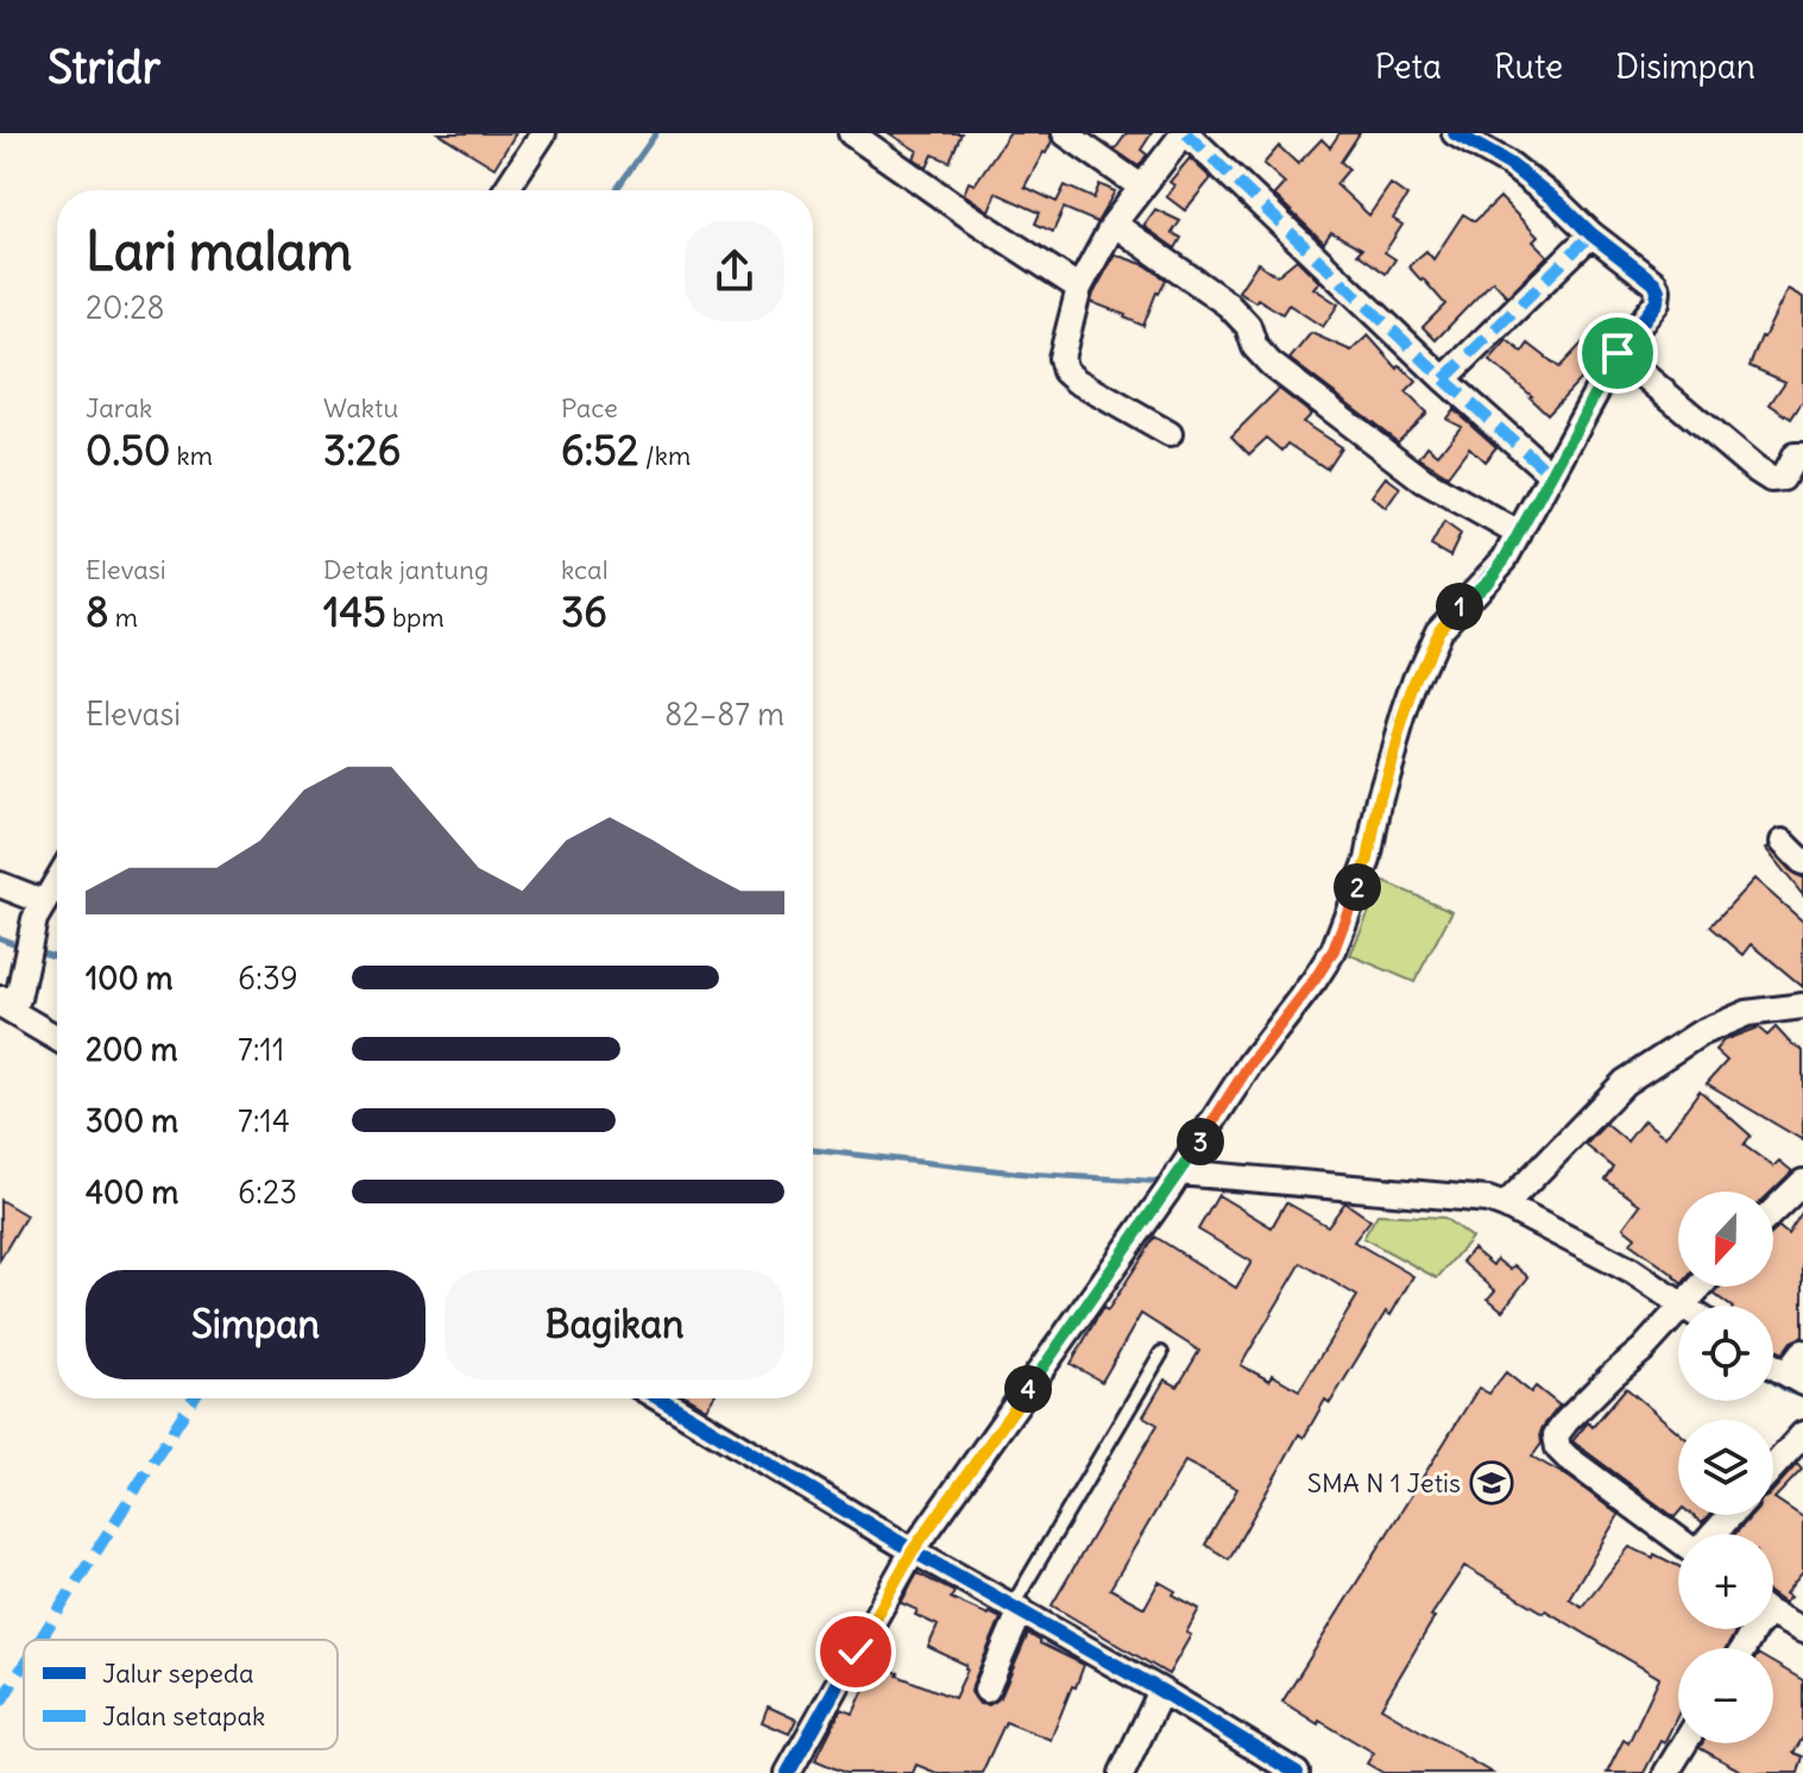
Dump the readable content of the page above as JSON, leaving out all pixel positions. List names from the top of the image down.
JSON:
{
  "places": {
    "school or university": ["SMA N 1 Jetis"]
  },
  "legend": ["Jalur sepeda", "Jalan setapak"],
  "north": "bottom",
  "page": {
    "header": "Stridr",
    "nav": ["Peta", "Rute", "Disimpan"],
    "heading": ["Lari malam", "20:28"],
    "stats": [
      ["Jarak", "0.50 km"],
      ["Waktu", "3:26"],
      ["Pace", "6:52 /km"],
      ["Elevasi", "8 m"],
      ["Detak jantung", "145 bpm"],
      ["kcal", "36"]
    ],
    "pins": [
      "1",
      "2",
      "3",
      "4"
    ],
    "chart": ["Elevasi", "82–87 m"],
    "list": [
      {
        "name": "100 m",
        "note": "6:39"
      },
      {
        "name": "200 m",
        "note": "7:11"
      },
      {
        "name": "300 m",
        "note": "7:14"
      },
      {
        "name": "400 m",
        "note": "6:23"
      }
    ],
    "map_buttons": ["+", "−"],
    "buttons": ["Simpan", "Bagikan"]
  }
}
